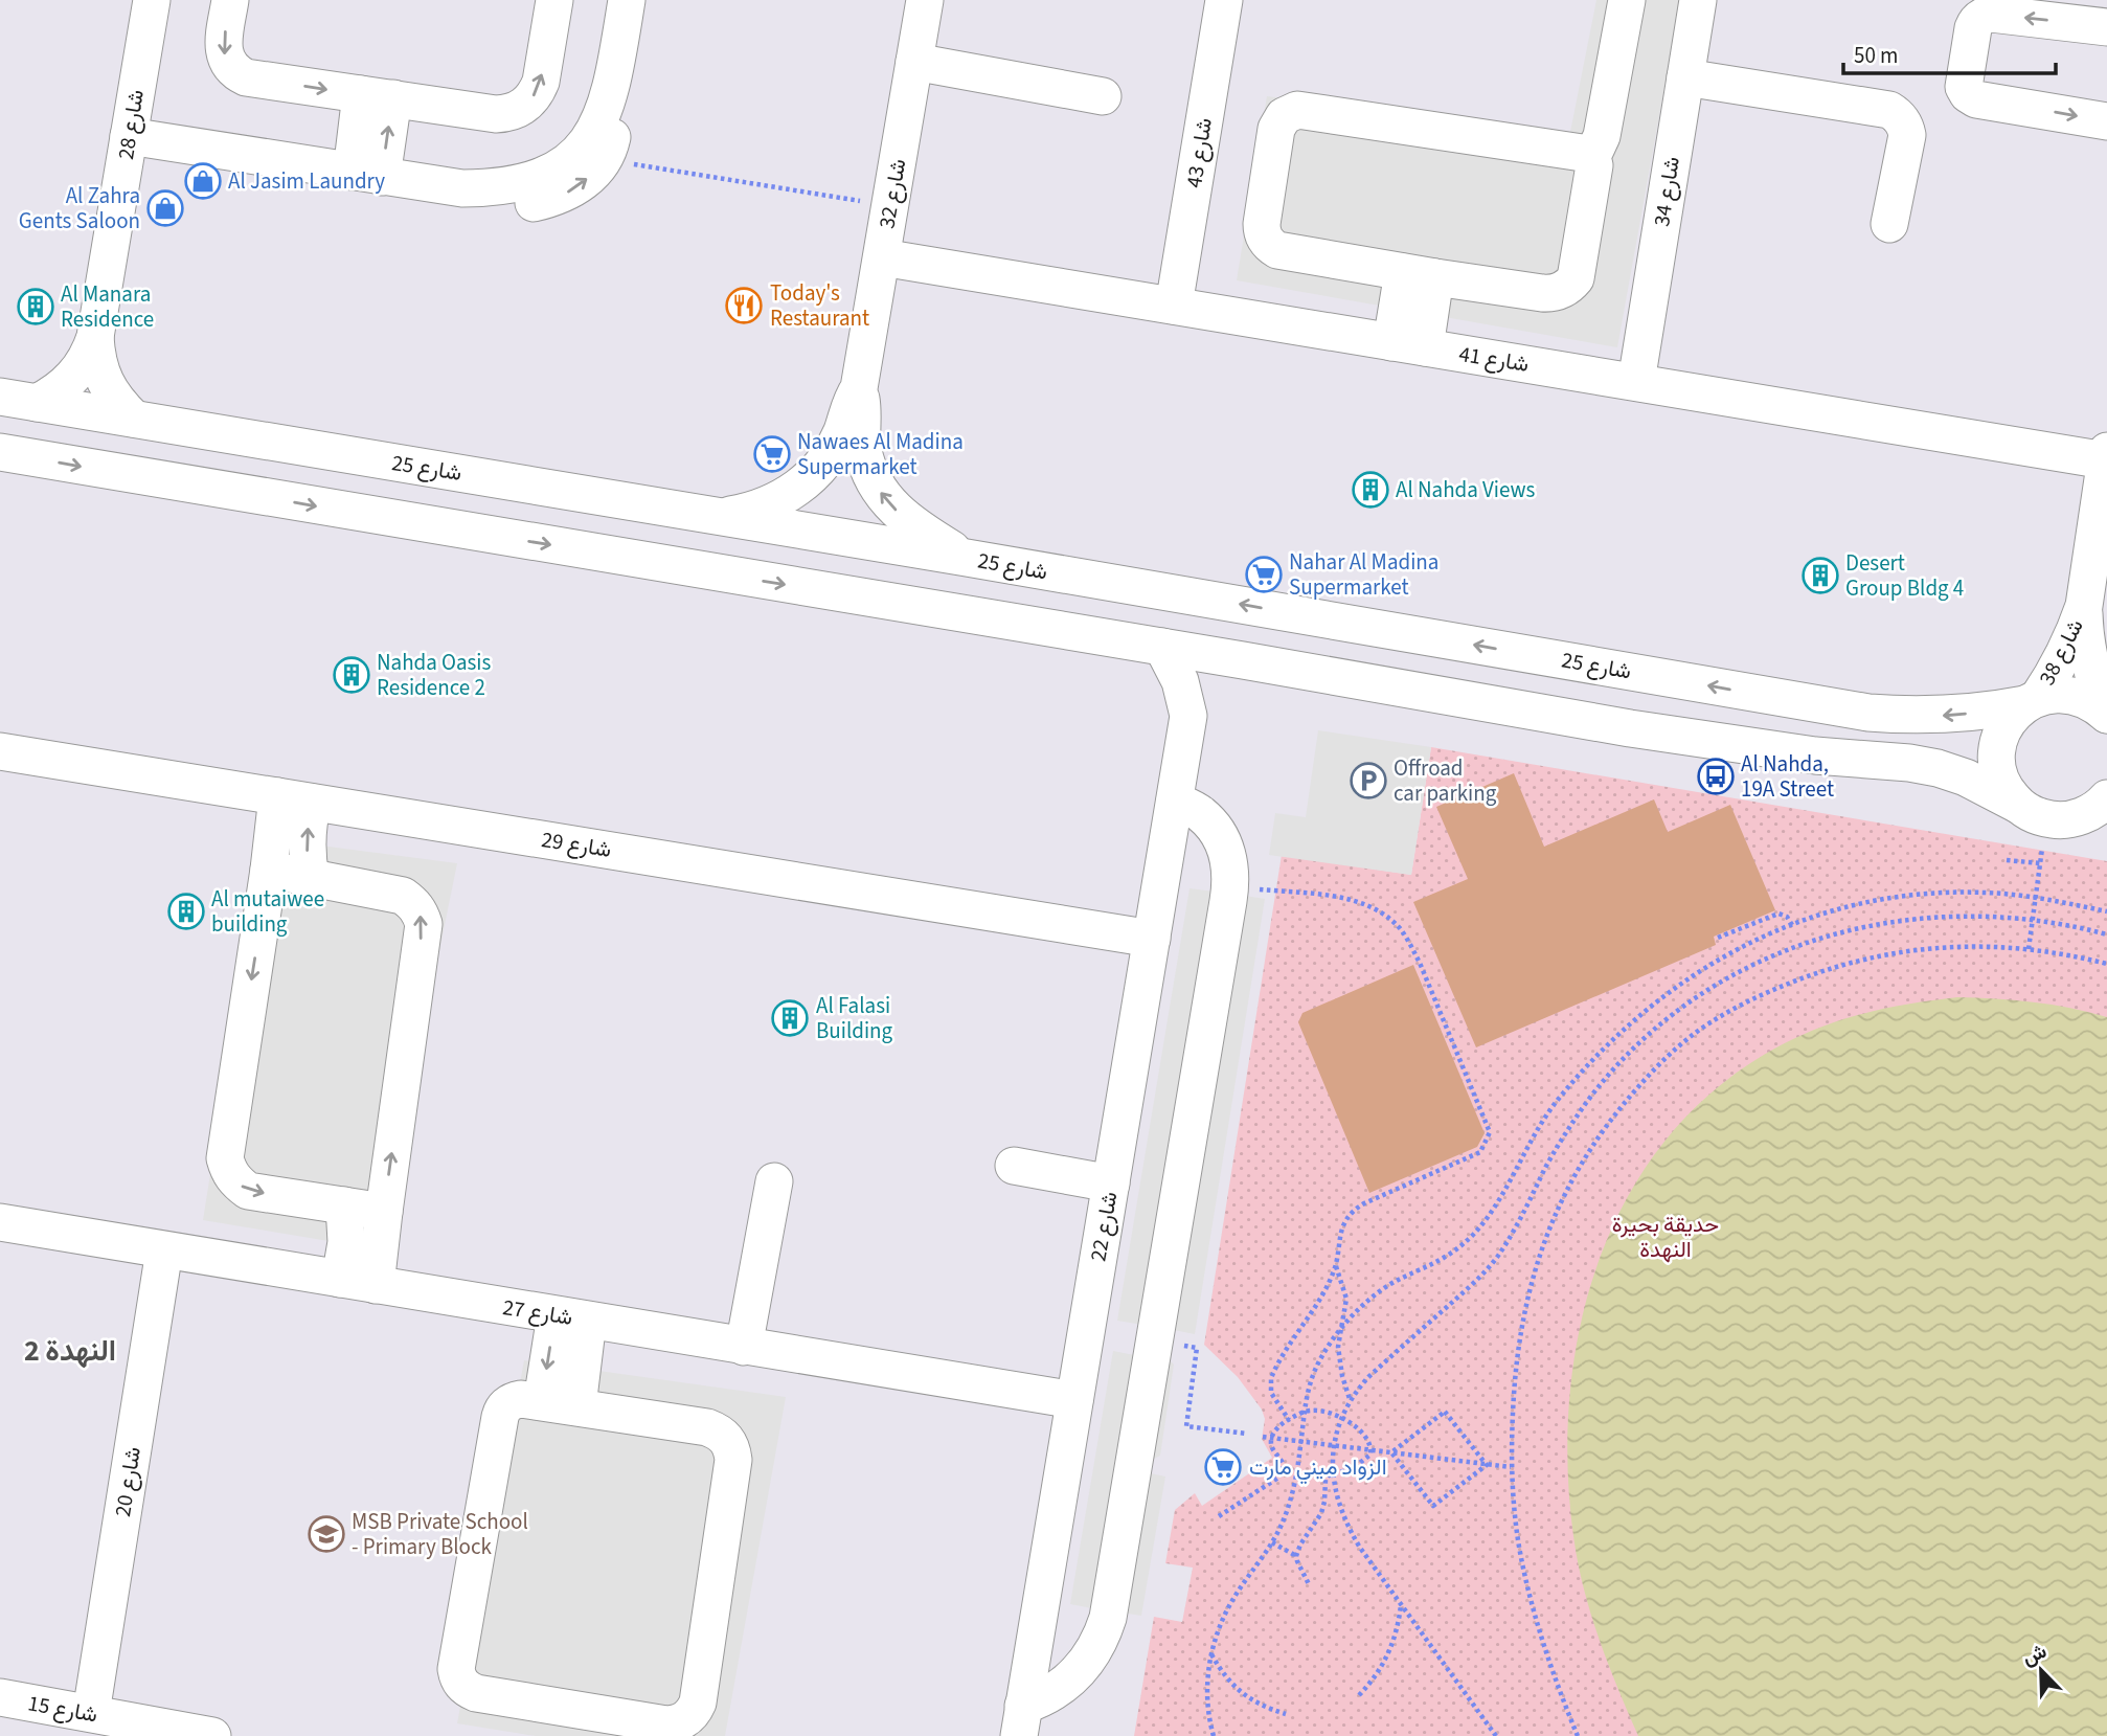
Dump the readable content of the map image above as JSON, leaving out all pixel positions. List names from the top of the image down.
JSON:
{
  "streets": {
    "street": [
      "شارع 28",
      "شارع 43",
      "شارع 34",
      "شارع 32",
      "شارع 41",
      "شارع 25",
      "شارع 38",
      "شارع 29",
      "شارع 22",
      "شارع 27",
      "شارع 20",
      "شارع 15"
    ]
  },
  "crossings": [
    ["شارع 28", "شارع 25"],
    ["شارع 43", "شارع 41"],
    ["شارع 34", "شارع 41"],
    ["شارع 32", "شارع 41"],
    ["شارع 32", "شارع 25"],
    ["شارع 41", "شارع 38"],
    ["شارع 25", "شارع 38"],
    ["شارع 29", "شارع 22"],
    ["شارع 22", "شارع 27"],
    ["شارع 27", "شارع 20"],
    ["شارع 20", "شارع 15"]
  ],
  "districts": ["النهدة 2"],
  "parks": ["حديقة بحيرة النهدة"],
  "places": {
    "shop": ["Al Jasim Laundry", "Al Zahra Gents Saloon"],
    "restaurant": ["Today's Restaurant"],
    "building": [
      "Al Manara Residence",
      "Al Nahda Views",
      "Desert Group Bldg 4",
      "Nahda Oasis Residence 2",
      "Al mutaiwee building",
      "Al Falasi Building"
    ],
    "supermarket": ["Nawaes Al Madina Supermarket", "Nahar Al Madina Supermarket", "الزواد ميني مارت"],
    "bus stop": ["Al Nahda, 19A Street"],
    "parking": ["Offroad car parking"],
    "school or university": ["MSB Private School - Primary Block"]
  },
  "scale_bar": "50 m",
  "north": "top left"
}
